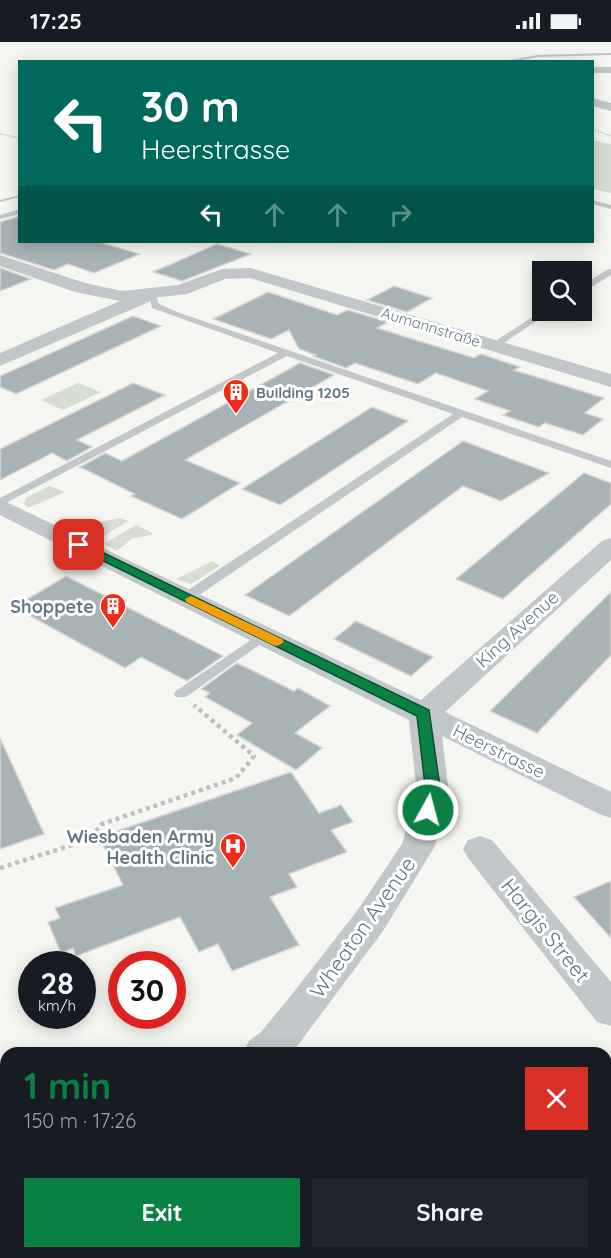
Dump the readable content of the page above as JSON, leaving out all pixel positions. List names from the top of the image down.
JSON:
{
  "streets": {
    "street": [
      "Aumannstraße",
      "King Avenue",
      "Heerstrasse",
      "Wheaton Avenue",
      "Hargis Street"
    ]
  },
  "crossings": [
    ["King Avenue", "Heerstrasse"],
    ["King Avenue", "Wheaton Avenue"],
    ["Heerstrasse", "Wheaton Avenue"]
  ],
  "places": {
    "building": ["Building 1205", "Shoppete"],
    "hospital": ["Wiesbaden Army Health Clinic"]
  },
  "page": {
    "status": "17:25",
    "turn": ["30 m", "Heerstrasse"],
    "speed": "28 km/h",
    "limit": "30",
    "heading": ["1 min", "150 m · 17:26"],
    "buttons": ["Exit", "Share"]
  }
}
